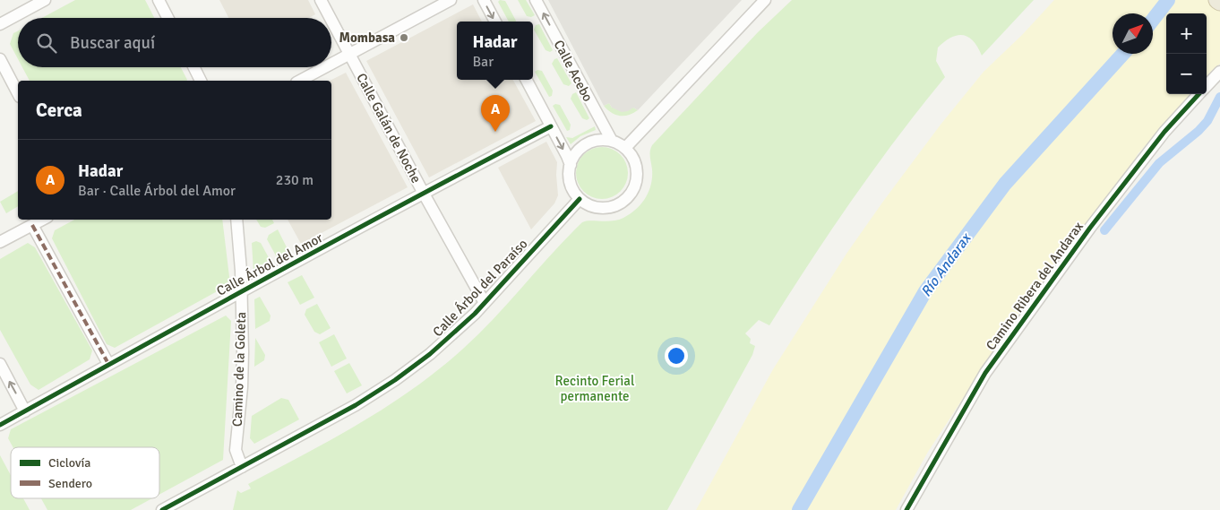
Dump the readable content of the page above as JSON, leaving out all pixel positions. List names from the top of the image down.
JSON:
{
  "streets": {
    "street": [
      "Calle Acebo",
      "Calle Galán de Noche",
      "Calle Árbol del Amor",
      "Camino Ribera del Andarax",
      "Calle Árbol del Paraíso",
      "Camino de la Goleta"
    ]
  },
  "crossings": [
    ["Calle Acebo", "Calle Árbol del Paraíso"],
    ["Calle Galán de Noche", "Calle Árbol del Amor"],
    ["Calle Galán de Noche", "Calle Árbol del Paraíso"],
    ["Calle Árbol del Amor", "Camino de la Goleta"],
    ["Calle Árbol del Paraíso", "Camino de la Goleta"]
  ],
  "water": ["Río Andarax"],
  "parks": ["Recinto Ferial permanente"],
  "places": ["Mombasa"],
  "legend": ["Ciclovía", "Sendero"],
  "north": "top right",
  "page": {
    "map_buttons": ["+", "−"],
    "search": "Buscar aquí",
    "popup": ["Hadar", "Bar"],
    "heading": "Cerca",
    "pins": "A",
    "list": [
      {
        "mark": "A",
        "name": "Hadar",
        "note": "Bar · Calle Árbol del Amor",
        "value": "230 m"
      }
    ]
  }
}
